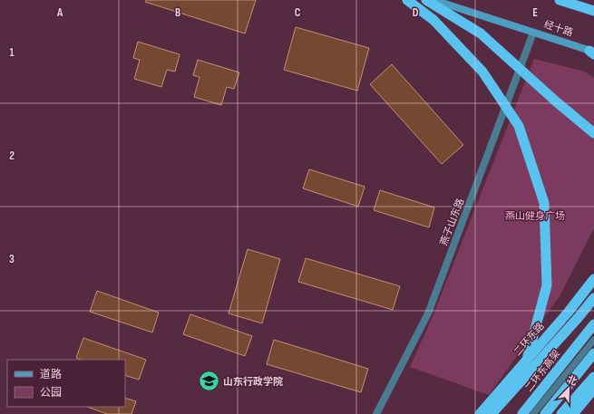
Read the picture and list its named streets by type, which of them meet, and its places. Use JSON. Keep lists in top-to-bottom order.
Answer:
{
  "streets": {
    "highway": ["二环东路", "二环东高架"],
    "main road": ["经十路"],
    "street": ["燕子山东路"]
  },
  "crossings": [
    ["经十路", "燕子山东路"]
  ],
  "parks": ["燕山健身广场"],
  "places": {
    "school or university": ["山东行政学院"]
  },
  "legend": ["道路", "公园"],
  "north": "top right",
  "grid": {
    "columns": [
      "A",
      "B",
      "C",
      "D",
      "E"
    ],
    "rows": ["1", "2", "3"]
  }
}
